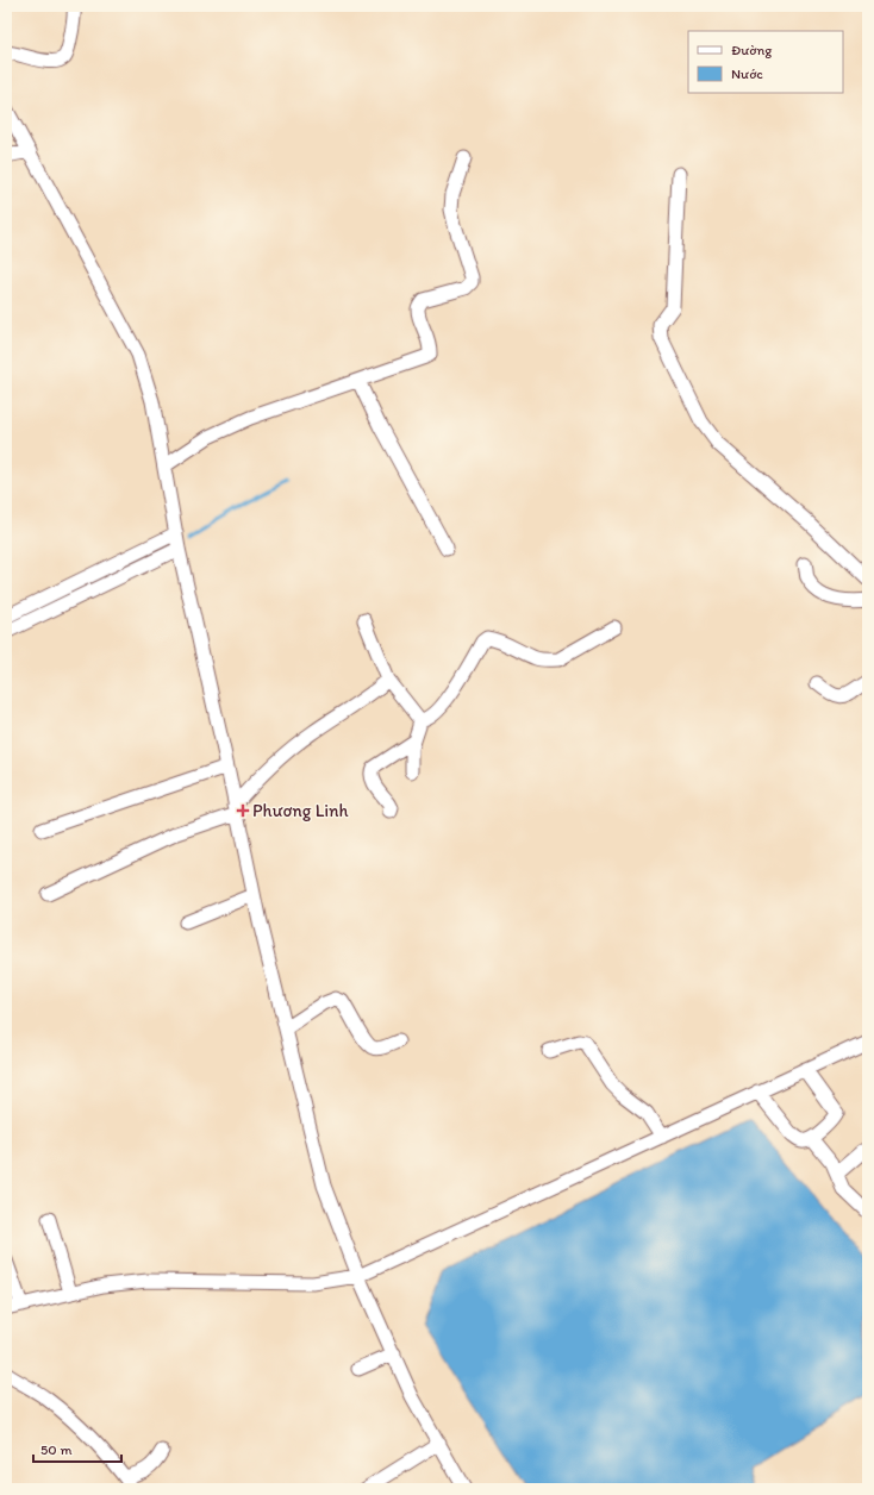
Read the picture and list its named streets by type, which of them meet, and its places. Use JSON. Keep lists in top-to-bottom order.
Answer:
{
  "places": {
    "health": ["Phương Linh"]
  },
  "legend": ["Đường", "Nước"],
  "scale_bar": "50 m"
}
